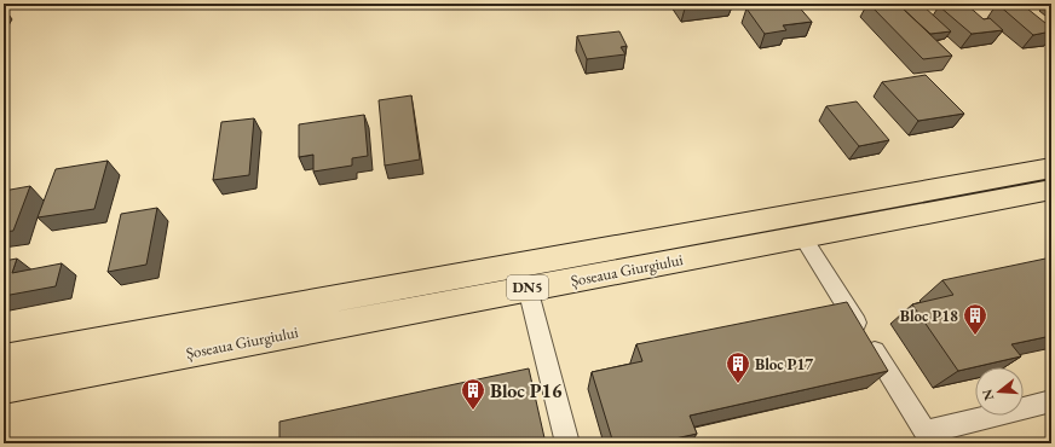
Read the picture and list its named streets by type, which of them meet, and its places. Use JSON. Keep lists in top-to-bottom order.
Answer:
{
  "streets": {
    "highway": ["Șoseaua Giurgiului", "DN5"]
  },
  "places": {
    "building": ["Bloc P18", "Bloc P17", "Bloc P16"]
  },
  "north": "left"
}
